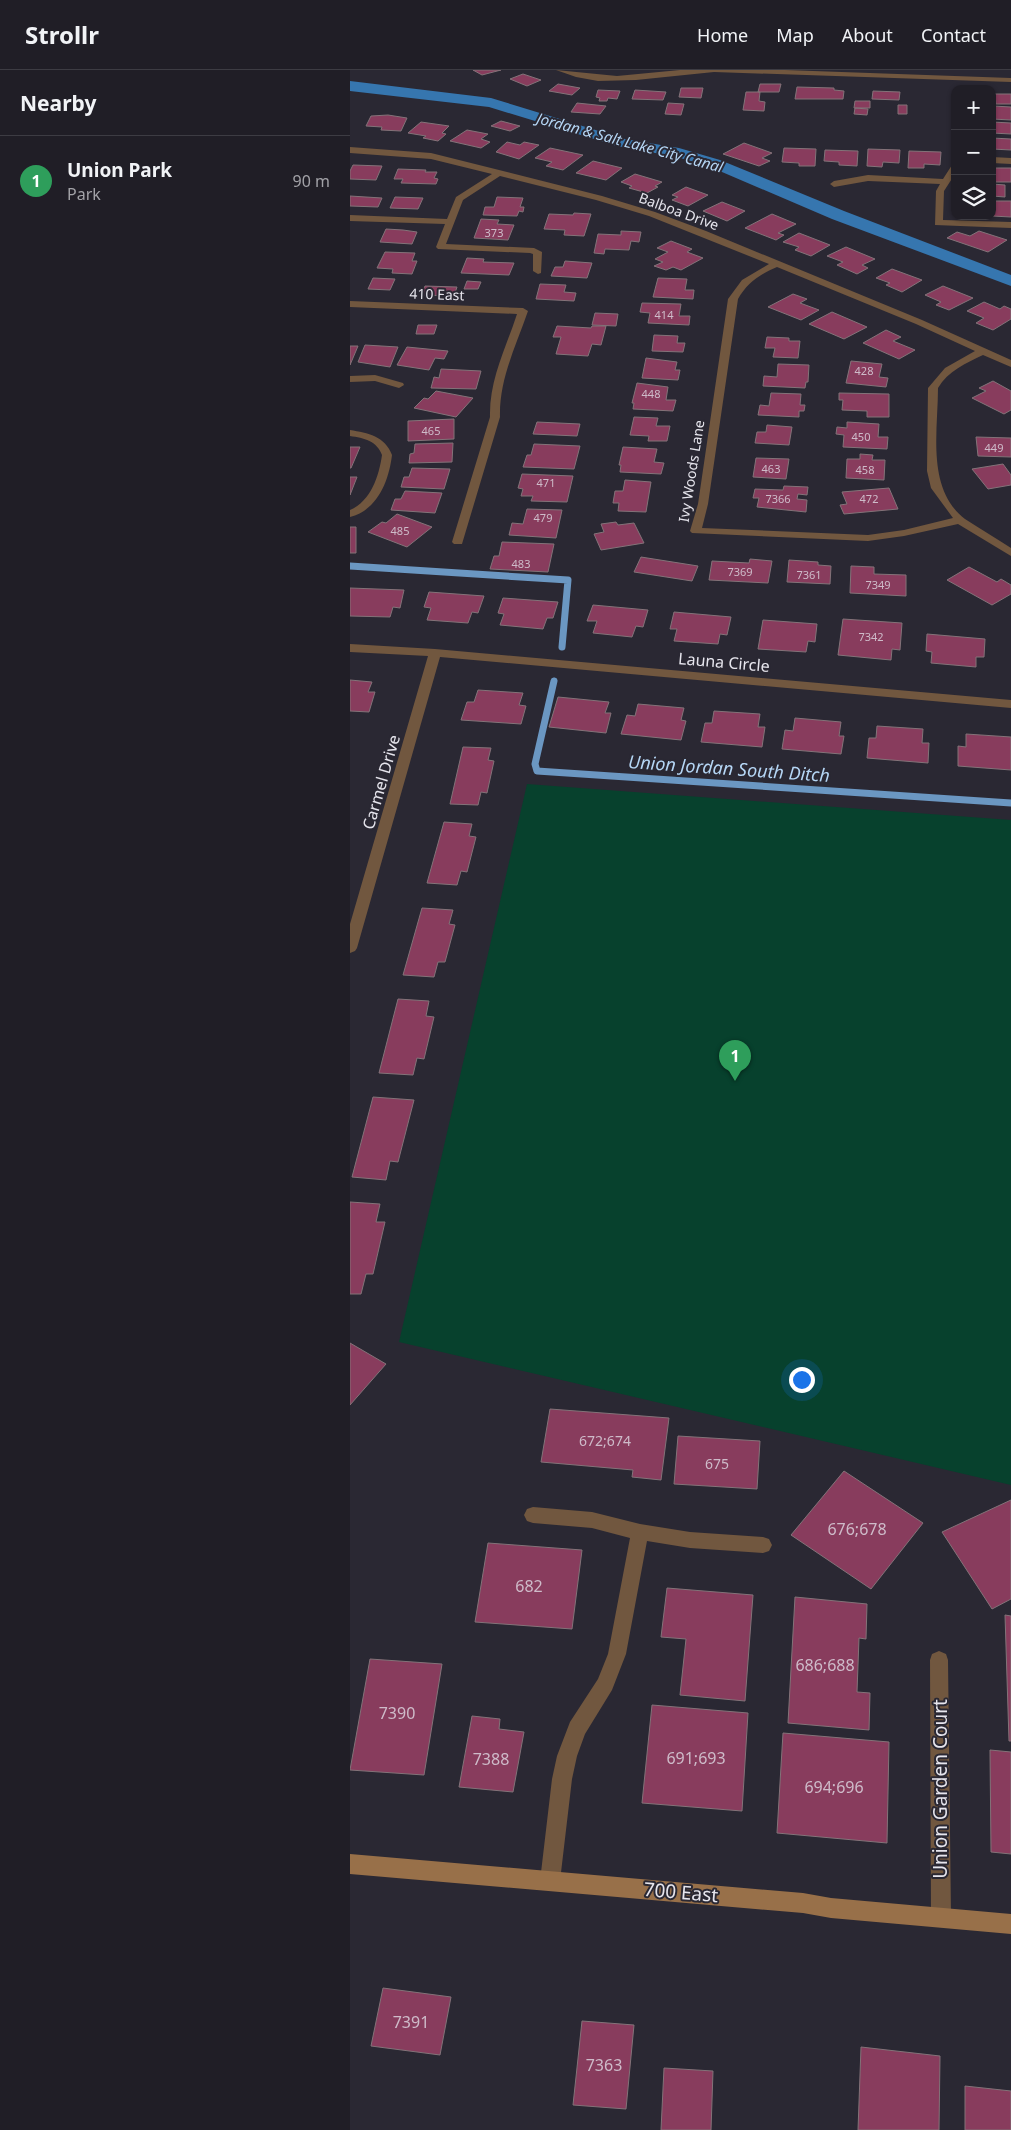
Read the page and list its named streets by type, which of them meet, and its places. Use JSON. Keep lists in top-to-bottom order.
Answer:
{
  "streets": {
    "street": [
      "Balboa Drive",
      "410 East",
      "Ivy Woods Lane",
      "Launa Circle",
      "Carmel Drive",
      "Union Garden Court",
      "700 East"
    ]
  },
  "crossings": [
    ["Balboa Drive", "Ivy Woods Lane"],
    ["Launa Circle", "Carmel Drive"],
    ["Union Garden Court", "700 East"]
  ],
  "water": ["Jordan & Salt Lake City Canal", "Union Jordan South Ditch"],
  "house_numbers": [
    "373",
    "414",
    "428",
    "448",
    "465",
    "450",
    "449",
    "463",
    "458",
    "471",
    "7366",
    "472",
    "479",
    "485",
    "483",
    "7369",
    "7361",
    "7349",
    "7342",
    "672;674",
    "675",
    "676;678",
    "682",
    "686;688",
    "7390",
    "691;693",
    "7388",
    "694;696",
    "7391",
    "7363"
  ],
  "page": {
    "header": "Strollr",
    "nav": [
      "Home",
      "Map",
      "About",
      "Contact"
    ],
    "heading": "Nearby",
    "map_buttons": ["+", "−"],
    "list": [
      {
        "mark": "1",
        "name": "Union Park",
        "note": "Park",
        "value": "90 m"
      }
    ],
    "pins": "1"
  }
}
